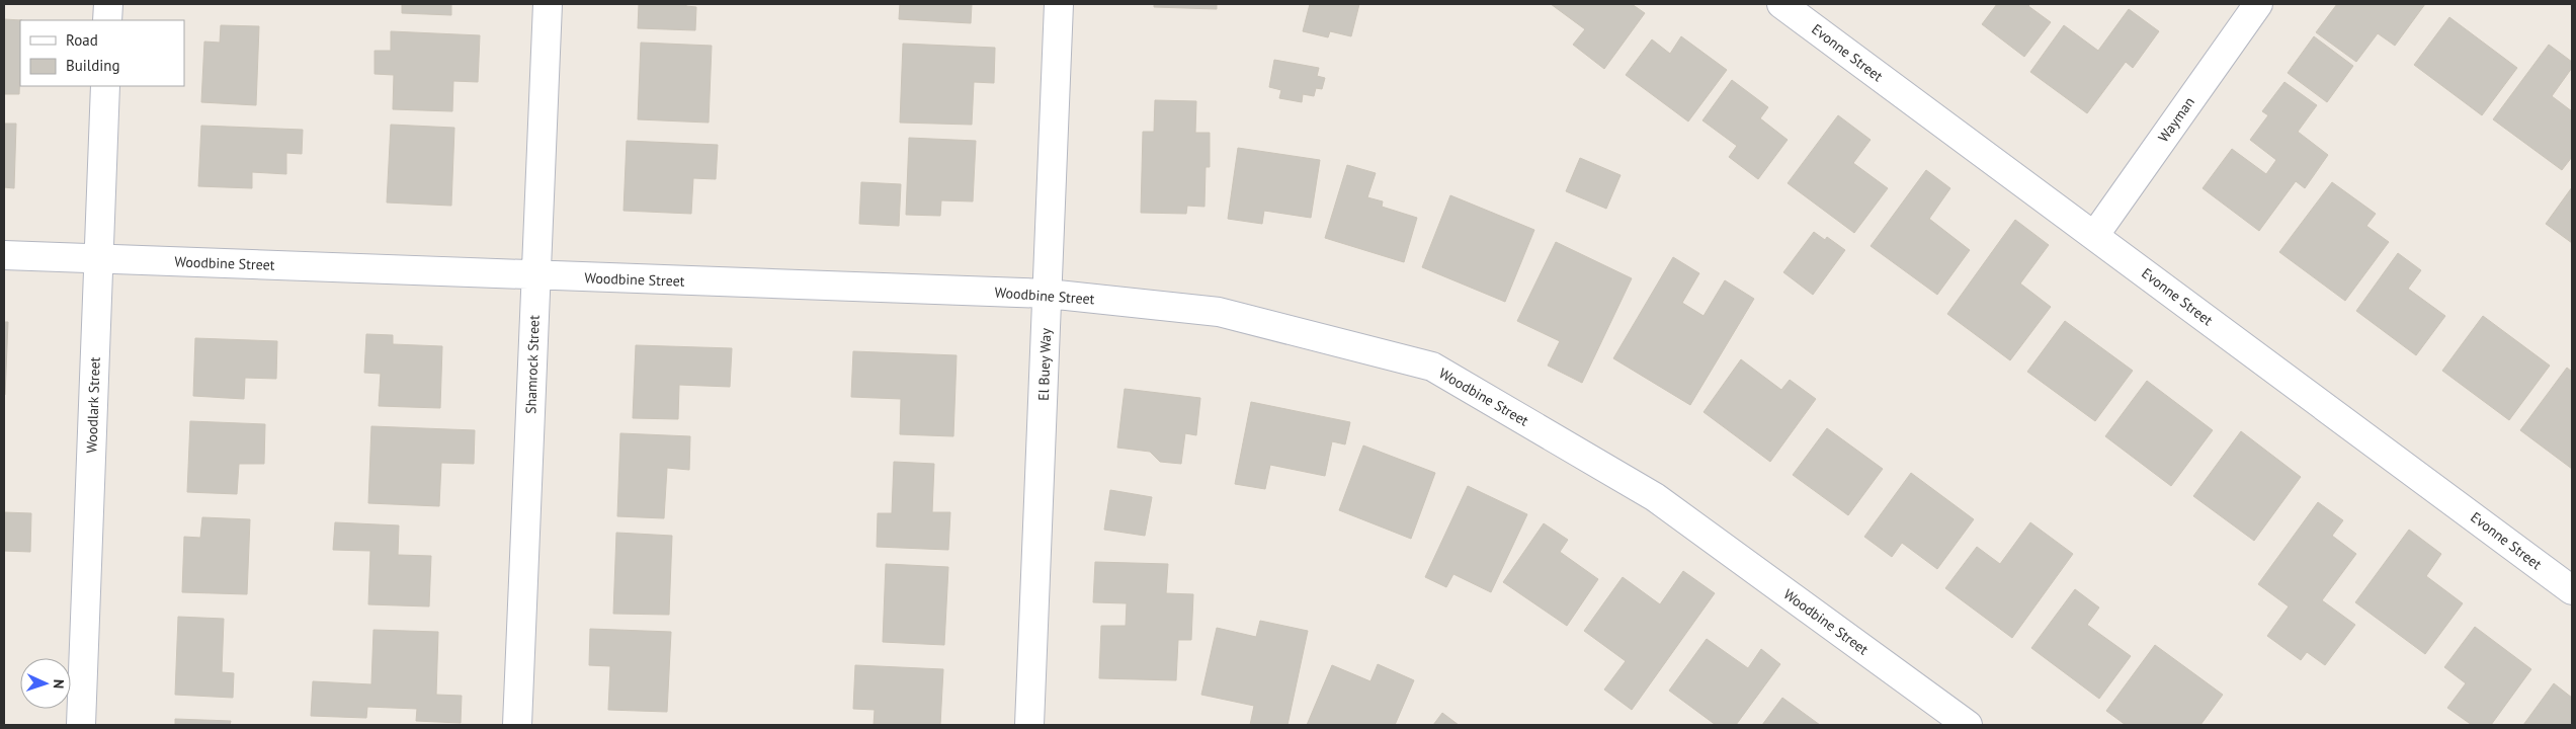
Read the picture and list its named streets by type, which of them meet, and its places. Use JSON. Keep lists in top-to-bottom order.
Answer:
{
  "streets": {
    "street": [
      "Evonne Street",
      "Wayman",
      "Woodbine Street",
      "Shamrock Street",
      "El Buey Way",
      "Woodlark Street"
    ]
  },
  "crossings": [
    ["Evonne Street", "Wayman"],
    ["Woodbine Street", "Shamrock Street"],
    ["Woodbine Street", "El Buey Way"],
    ["Woodbine Street", "Woodlark Street"]
  ],
  "legend": ["Road", "Building"],
  "north": "right"
}
